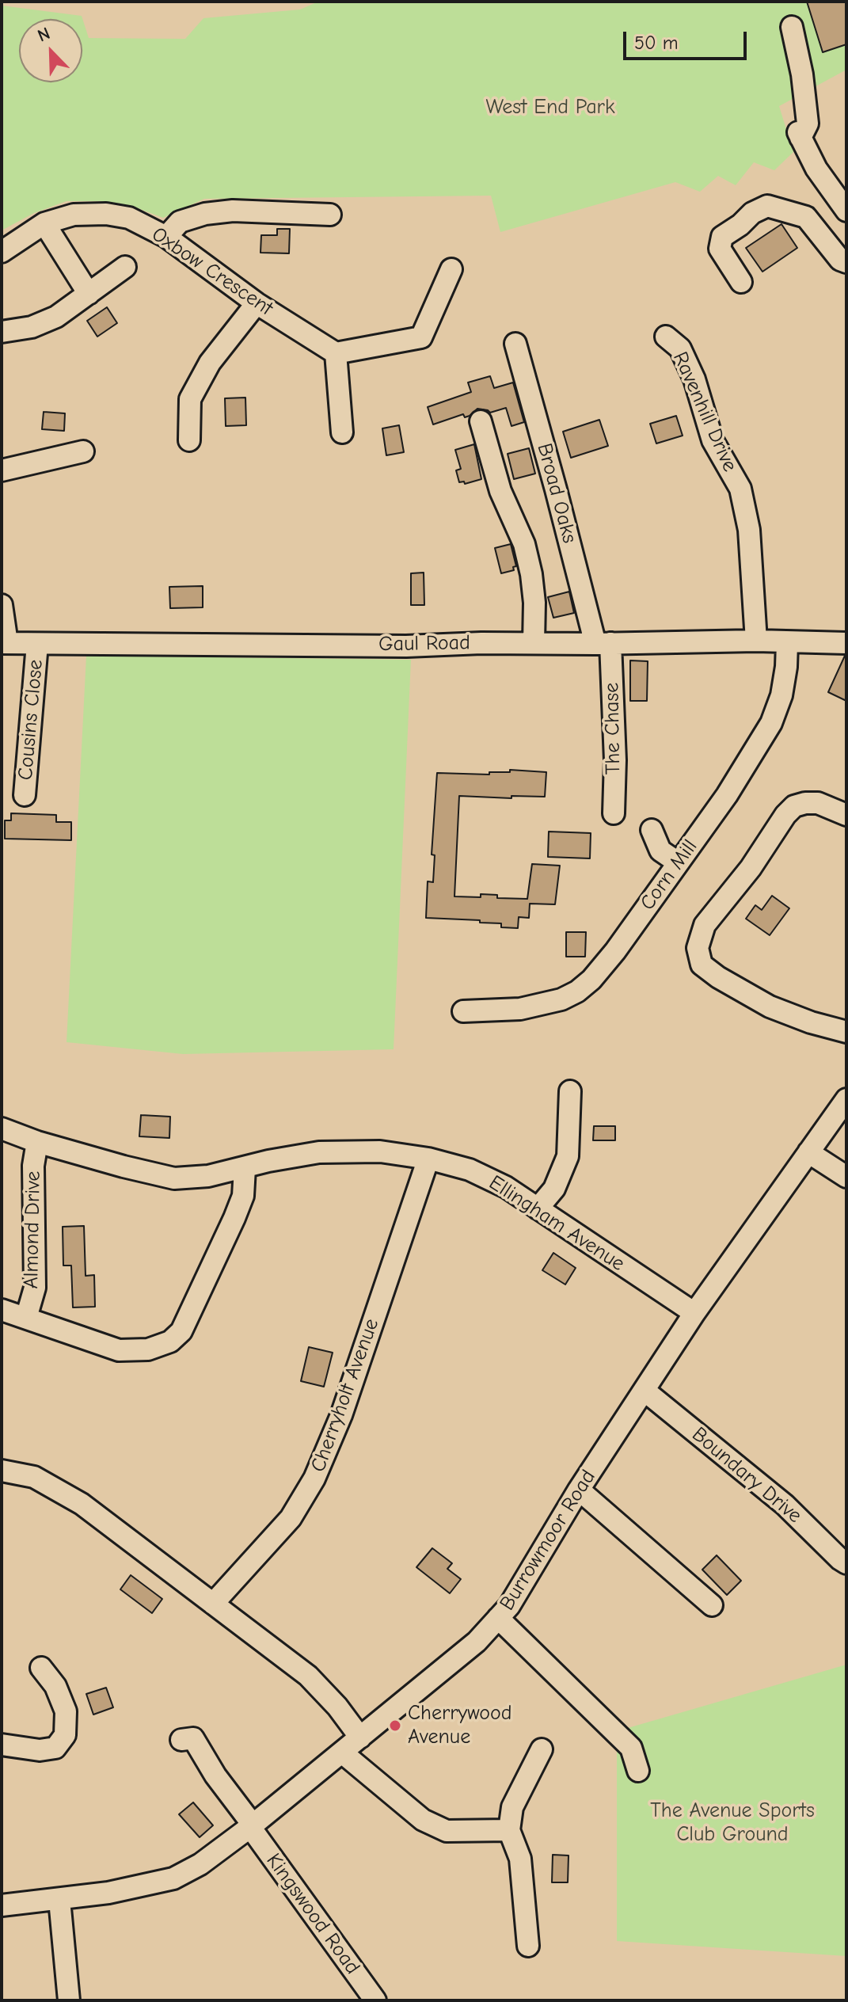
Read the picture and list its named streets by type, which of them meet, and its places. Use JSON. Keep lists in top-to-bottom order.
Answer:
{
  "streets": {
    "street": [
      "Oxbow Crescent",
      "Ravenhill Drive",
      "Broad Oaks",
      "Gaul Road",
      "Cousins Close",
      "The Chase",
      "Corn Mill",
      "Ellingham Avenue",
      "Almond Drive",
      "Cherryholt Avenue",
      "Boundary Drive",
      "Burrowmoor Road",
      "Kingswood Road"
    ]
  },
  "crossings": [
    ["Ravenhill Drive", "Gaul Road"],
    ["Broad Oaks", "Gaul Road"],
    ["Broad Oaks", "The Chase"],
    ["Gaul Road", "Cousins Close"],
    ["Gaul Road", "The Chase"],
    ["Gaul Road", "Corn Mill"],
    ["Ellingham Avenue", "Almond Drive"],
    ["Ellingham Avenue", "Cherryholt Avenue"],
    ["Ellingham Avenue", "Burrowmoor Road"],
    ["Boundary Drive", "Burrowmoor Road"],
    ["Burrowmoor Road", "Kingswood Road"]
  ],
  "parks": ["West End Park", "The Avenue Sports Club Ground"],
  "places": ["Cherrywood Avenue"],
  "scale_bar": "50 m",
  "north": "top left"
}
